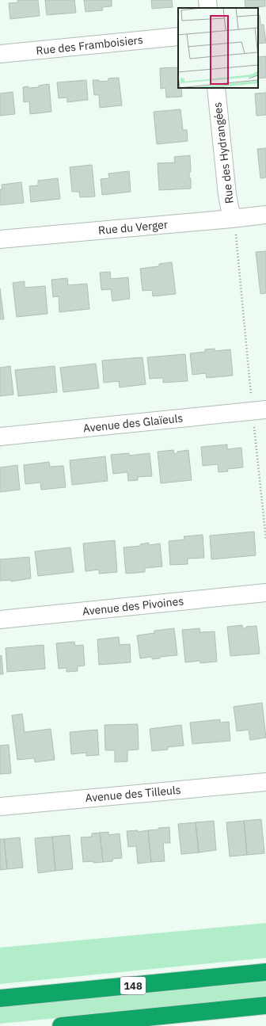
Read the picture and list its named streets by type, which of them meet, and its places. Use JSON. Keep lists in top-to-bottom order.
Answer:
{
  "streets": {
    "highway": ["148"],
    "street": [
      "Rue des Framboisiers",
      "Rue des Hydrangées",
      "Rue du Verger",
      "Avenue des Glaïeuls",
      "Avenue des Pivoines",
      "Avenue des Tilleuls"
    ]
  },
  "crossings": [
    ["Rue des Hydrangées", "Rue du Verger"]
  ]
}
